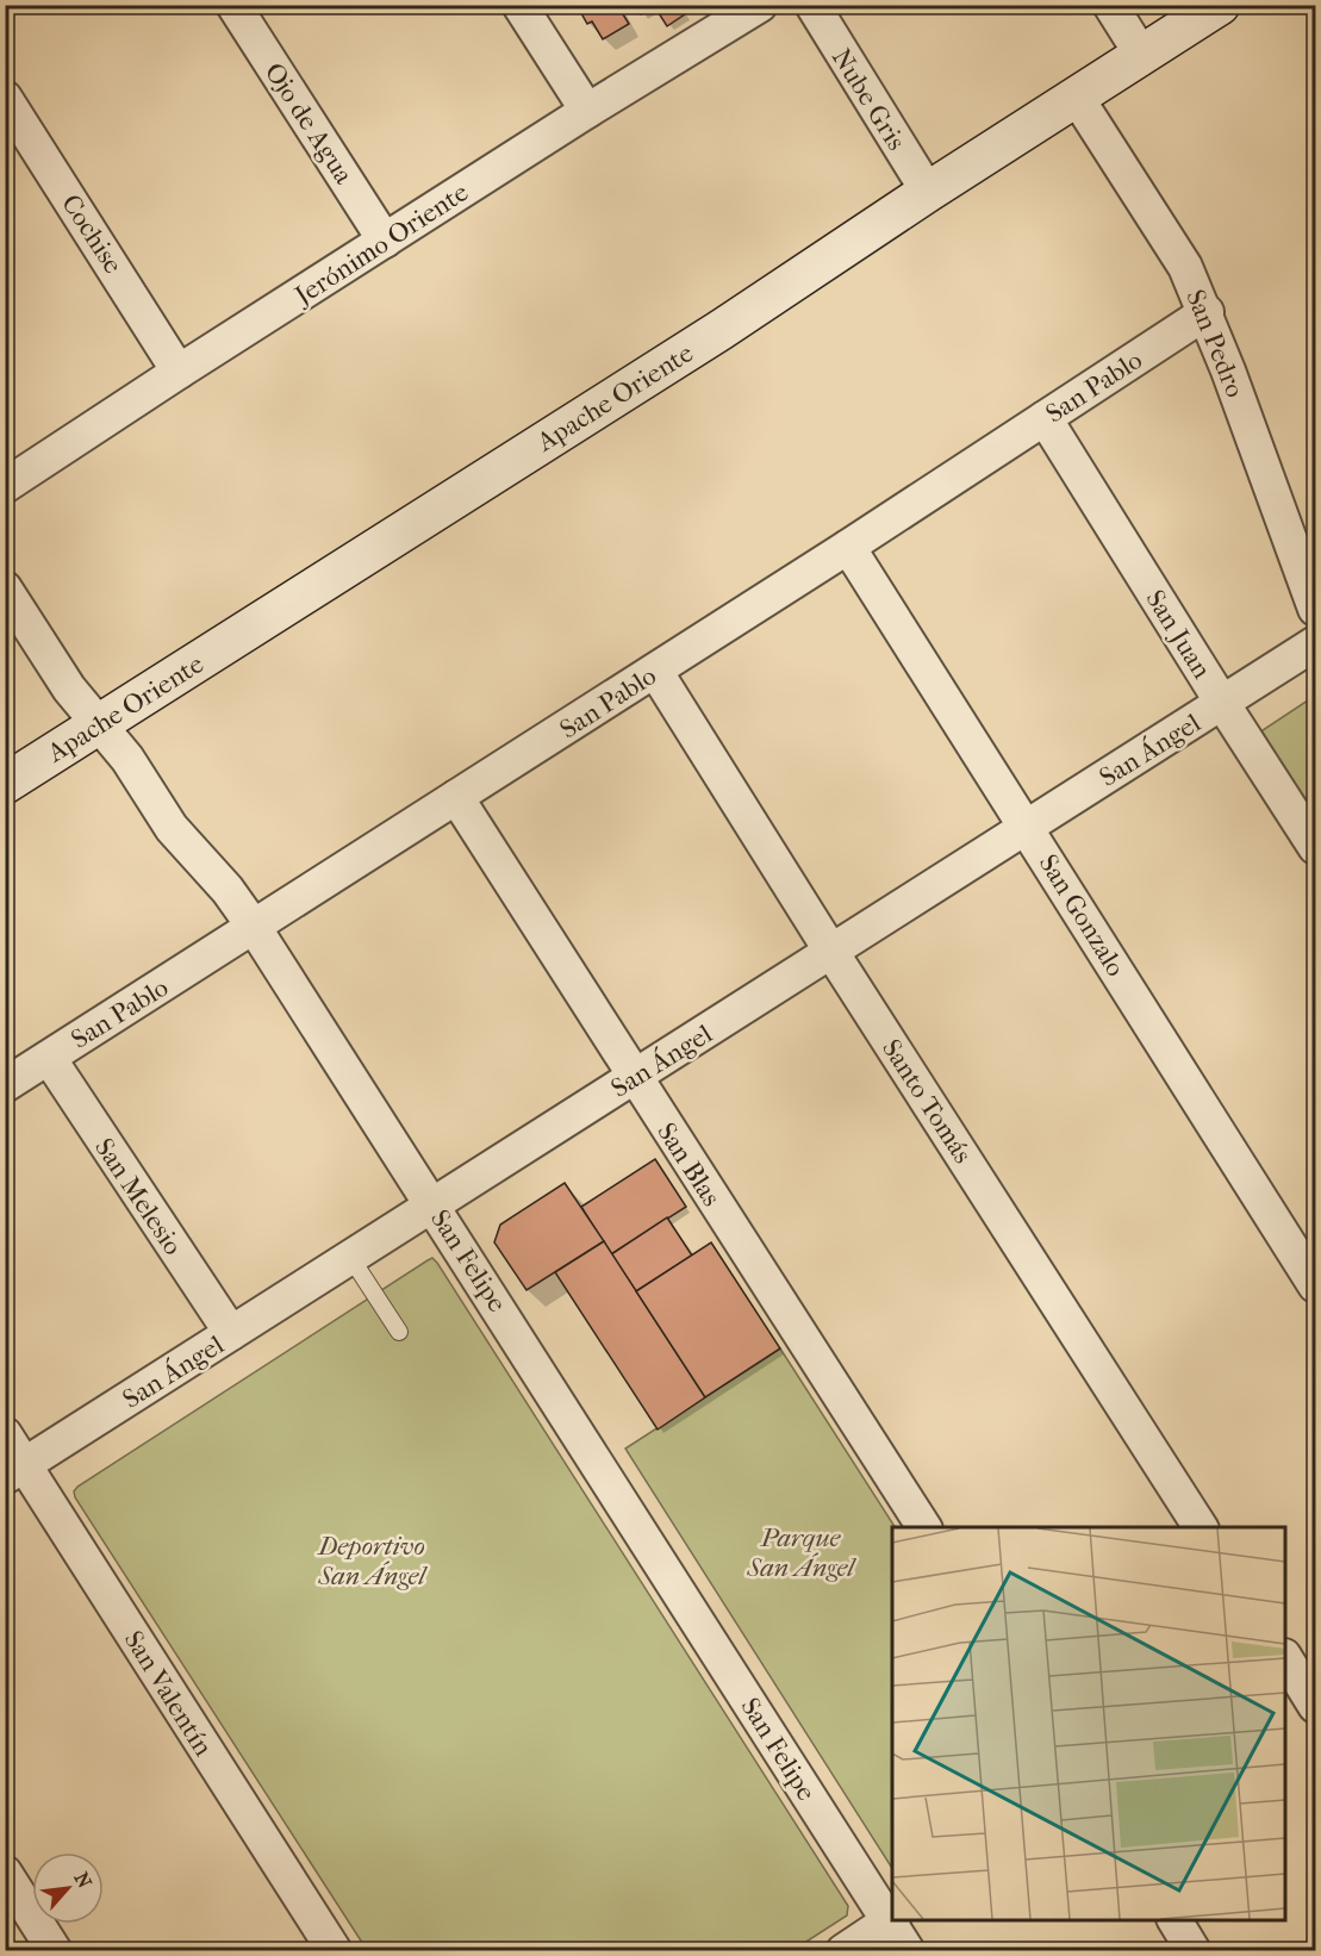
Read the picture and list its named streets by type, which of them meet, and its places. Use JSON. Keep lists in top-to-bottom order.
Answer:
{
  "streets": {
    "street": [
      "Nube Gris",
      "Ojo de Agua",
      "Cochise",
      "Jerónimo Oriente",
      "San Pedro",
      "San Pablo",
      "Apache Oriente",
      "San Juan",
      "San Ángel",
      "San Gonzalo",
      "Santo Tomás",
      "San Blas",
      "San Melesio",
      "San Felipe",
      "San Valentín"
    ]
  },
  "crossings": [
    ["Nube Gris", "Apache Oriente"],
    ["Ojo de Agua", "Jerónimo Oriente"],
    ["Cochise", "Jerónimo Oriente"],
    ["San Pedro", "San Pablo"],
    ["San Pedro", "Apache Oriente"],
    ["San Pablo", "San Juan"],
    ["San Pablo", "San Gonzalo"],
    ["San Pablo", "Santo Tomás"],
    ["San Pablo", "San Blas"],
    ["San Pablo", "San Melesio"],
    ["San Pablo", "San Felipe"],
    ["Apache Oriente", "San Felipe"],
    ["San Juan", "San Ángel"],
    ["San Ángel", "San Gonzalo"],
    ["San Ángel", "Santo Tomás"],
    ["San Ángel", "San Blas"],
    ["San Ángel", "San Melesio"],
    ["San Ángel", "San Felipe"],
    ["San Ángel", "San Valentín"]
  ],
  "parks": ["Parque San Ángel", "Deportivo San Ángel"],
  "north": "top right"
}
